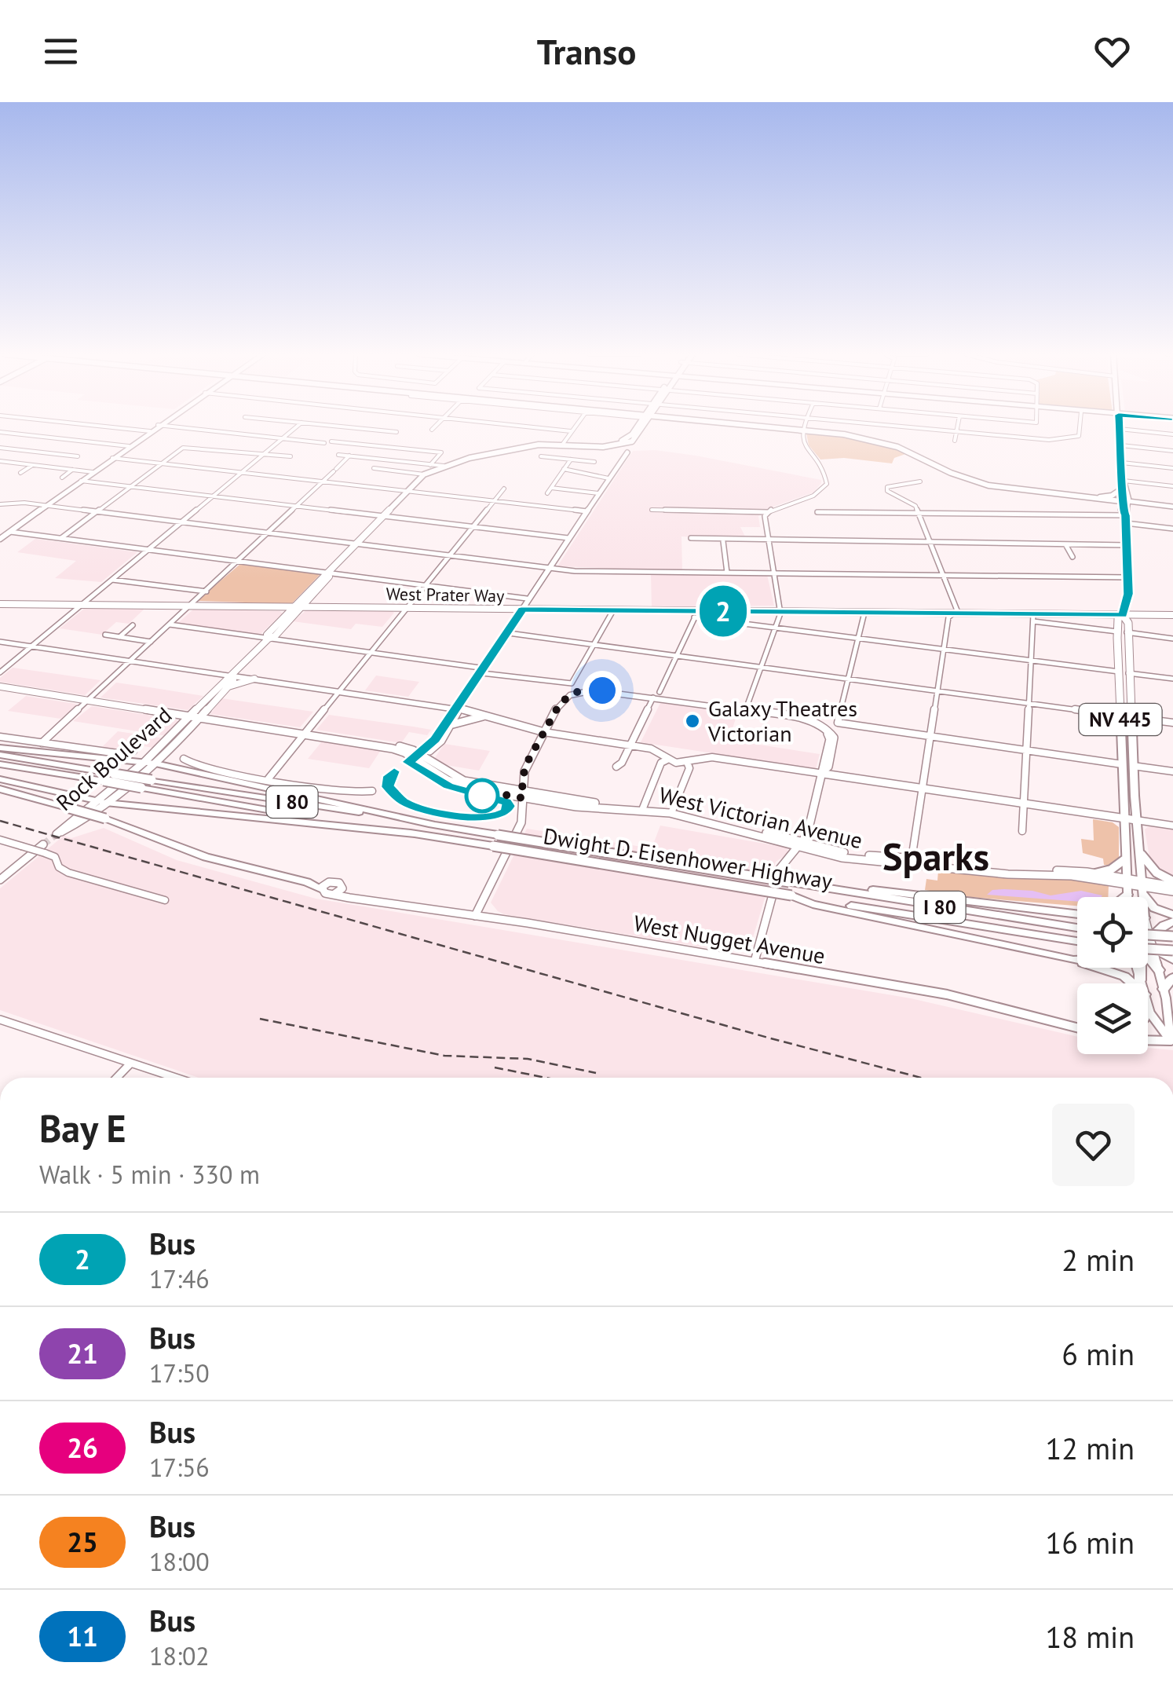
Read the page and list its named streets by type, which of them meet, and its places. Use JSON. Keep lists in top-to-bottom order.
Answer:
{
  "streets": {
    "highway": ["I 80", "Dwight D. Eisenhower Highway"],
    "main road": [
      "West Prater Way",
      "NV 445",
      "Rock Boulevard",
      "West Victorian Avenue"
    ],
    "street": ["West Nugget Avenue"]
  },
  "crossings": [
    ["West Prater Way", "NV 445"],
    ["West Prater Way", "Rock Boulevard"],
    ["NV 445", "West Victorian Avenue"],
    ["Rock Boulevard", "West Victorian Avenue"]
  ],
  "districts": ["Sparks"],
  "places": ["Galaxy Theatres Victorian"],
  "lines": ["bus line 2"],
  "page": {
    "header": "Transo",
    "on_map": "2",
    "heading": ["Bay E", "Walk · 5 min · 330 m"],
    "list": [
      {
        "mark": "2",
        "name": "Bus",
        "note": "17:46",
        "value": "2 min"
      },
      {
        "mark": "21",
        "name": "Bus",
        "note": "17:50",
        "value": "6 min"
      },
      {
        "mark": "26",
        "name": "Bus",
        "note": "17:56",
        "value": "12 min"
      },
      {
        "mark": "25",
        "name": "Bus",
        "note": "18:00",
        "value": "16 min"
      },
      {
        "mark": "11",
        "name": "Bus",
        "note": "18:02",
        "value": "18 min"
      }
    ]
  }
}
